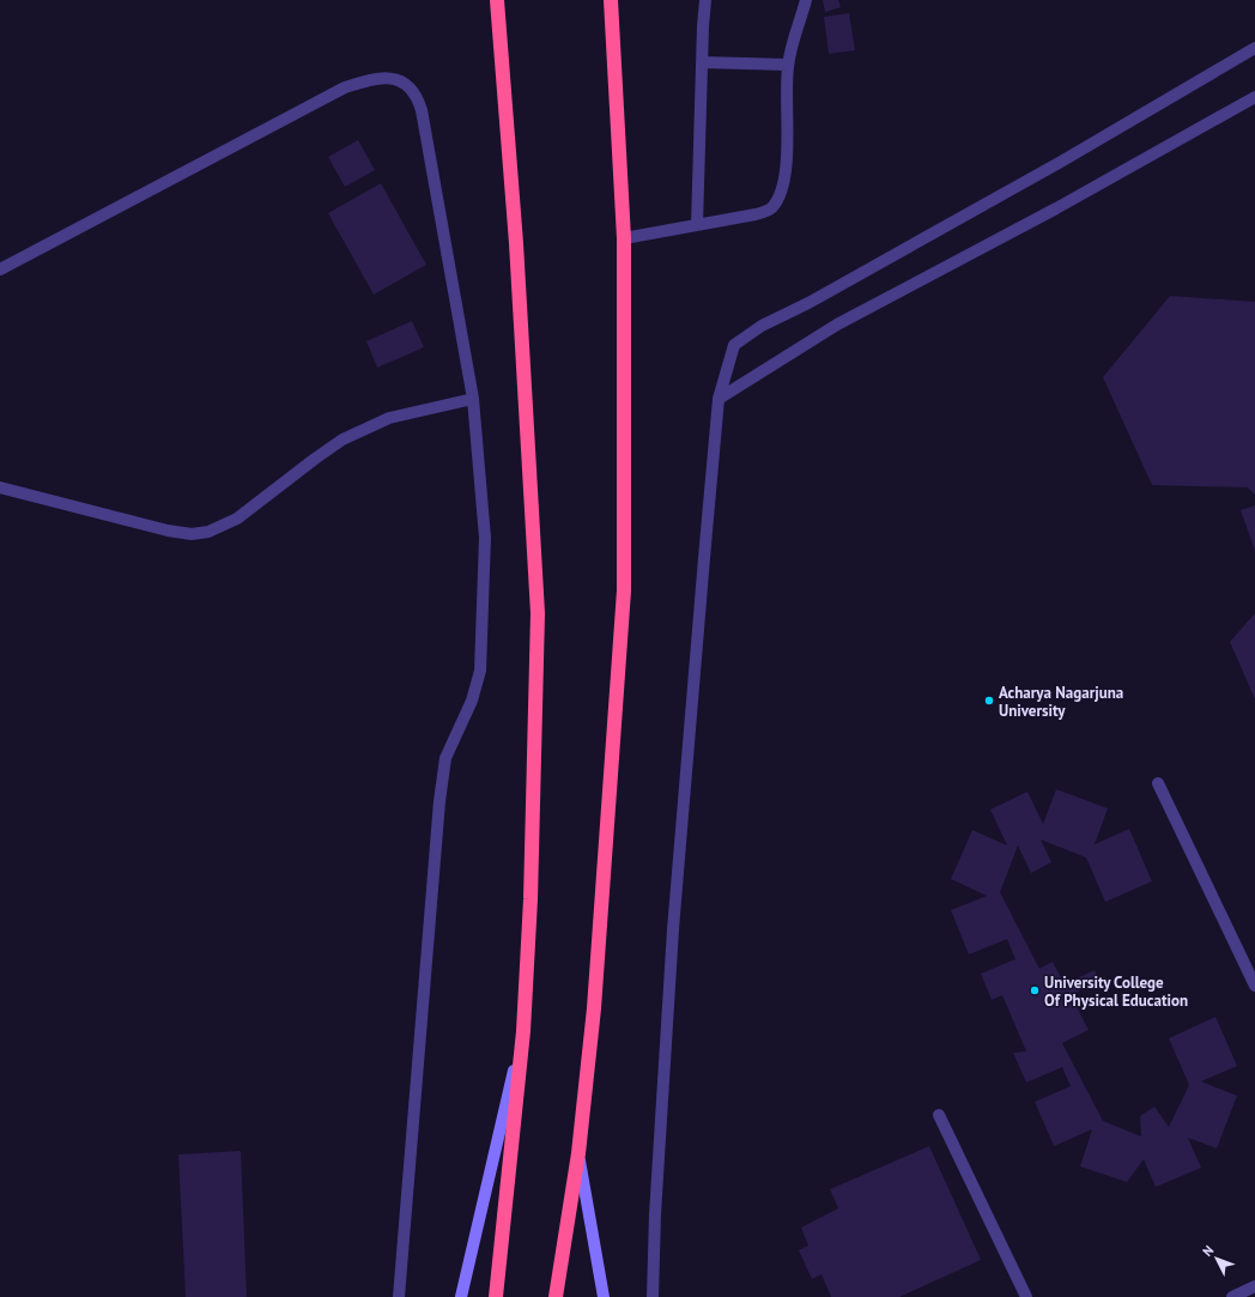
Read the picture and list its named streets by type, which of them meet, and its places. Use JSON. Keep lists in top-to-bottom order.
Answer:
{
  "places": ["Acharya Nagarjuna University", "University College Of Physical Education"],
  "north": "top left"
}
